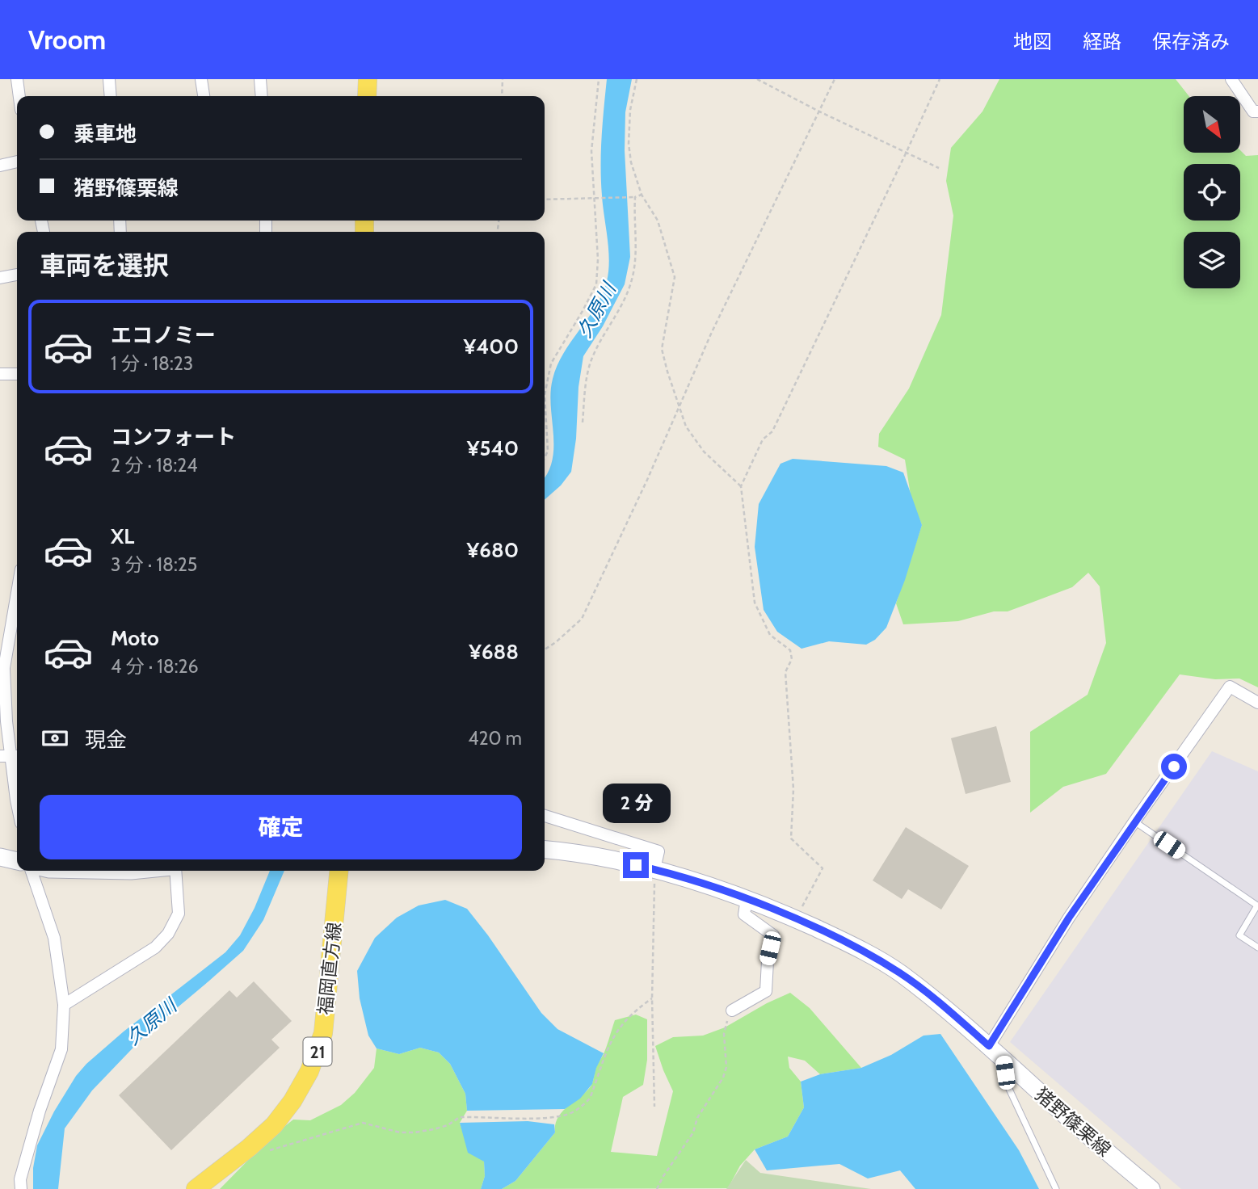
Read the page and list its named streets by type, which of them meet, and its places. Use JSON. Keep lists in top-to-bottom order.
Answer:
{
  "streets": {
    "main road": ["福岡直方線", "21", "猪野篠栗線"]
  },
  "water": ["久原川"],
  "north": "bottom right",
  "page": {
    "header": "Vroom",
    "nav": ["地図", "経路", "保存済み"],
    "banner": ["乗車地", "猪野篠栗線"],
    "heading": "車両を選択",
    "list": [
      {
        "name": "エコノミー",
        "note": "1 分 · 18:23",
        "value": "¥400"
      },
      {
        "name": "コンフォート",
        "note": "2 分 · 18:24",
        "value": "¥540"
      },
      {
        "name": "XL",
        "note": "3 分 · 18:25",
        "value": "¥680"
      },
      {
        "name": "Moto",
        "note": "4 分 · 18:26",
        "value": "¥688"
      }
    ],
    "pay": ["現金", "420 m"],
    "bubble": "2 分",
    "buttons": "確定"
  }
}
